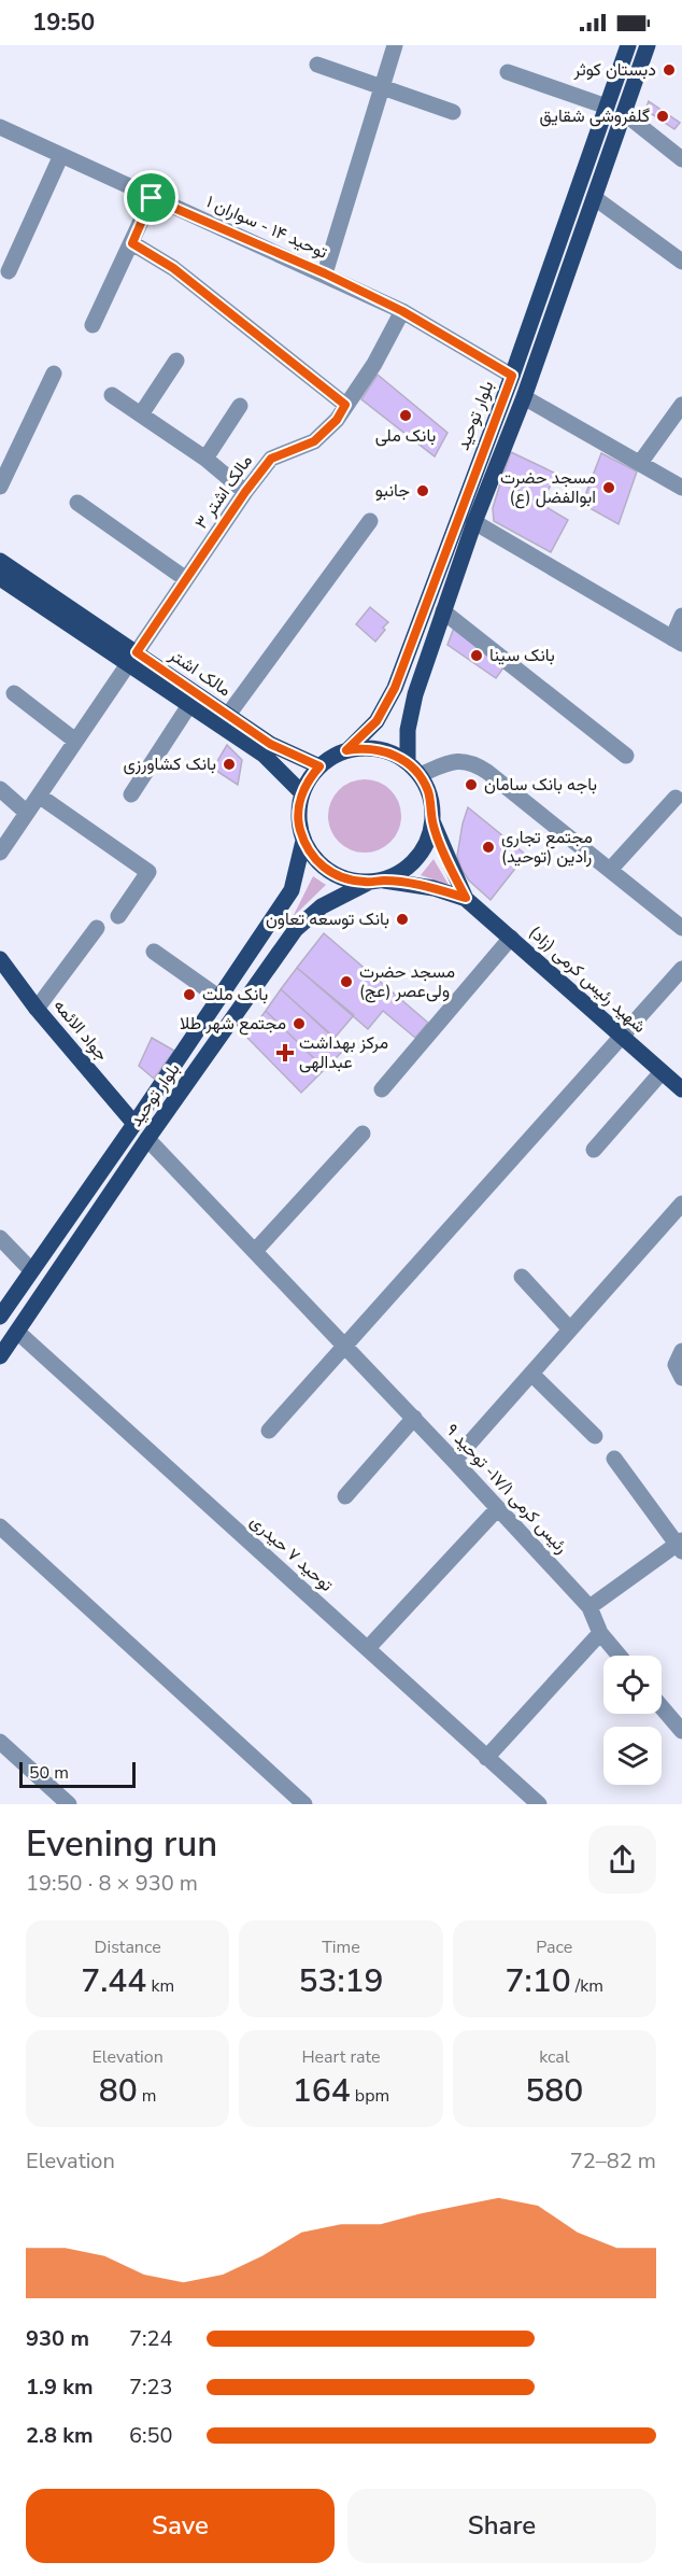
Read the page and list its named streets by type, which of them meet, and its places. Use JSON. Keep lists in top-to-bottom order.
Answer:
{
  "streets": {
    "main road": [
      "بلوار توحید",
      "مالک اشتر",
      "شهید رئیس کرمی (زاد)",
      "جواد الائمه"
    ],
    "street": [
      "توحید ۱۴ - سواران ۱",
      "مالک اشتر ۳",
      "رئیس کرمی ۱۷/۱- توحید ۹",
      "توحید ۷ حیدری"
    ]
  },
  "crossings": [
    ["توحید ۱۴ - سواران ۱", "بلوار توحید"],
    ["توحید ۱۴ - سواران ۱", "مالک اشتر ۳"],
    ["بلوار توحید", "مالک اشتر"],
    ["بلوار توحید", "جواد الائمه"],
    ["بلوار توحید", "رئیس کرمی ۱۷/۱- توحید ۹"],
    ["بلوار توحید", "توحید ۷ حیدری"],
    ["مالک اشتر ۳", "مالک اشتر"]
  ],
  "places": {
    "other": [
      "دبستان کوثر",
      "گلفروشی شقایق",
      "بانک ملی",
      "مسجد حضرت ابوالفضل (ع)",
      "جانبو",
      "بانک سینا",
      "بانک کشاورزی",
      "باجه بانک سامان",
      "مجتمع تجاری رادین (توحید)",
      "بانک توسعه تعاون",
      "مسجد حضرت ولی‌عصر (عج)",
      "بانک ملت",
      "مجتمع شهر طلا"
    ],
    "health": ["مرکز بهداشت عبدالهی"]
  },
  "scale_bar": "50 m",
  "page": {
    "status": "19:50",
    "scale": "50 m",
    "heading": ["Evening run", "19:50 · 8 × 930 m"],
    "stats": [
      ["Distance", "7.44 km"],
      ["Time", "53:19"],
      ["Pace", "7:10 /km"],
      ["Elevation", "80 m"],
      ["Heart rate", "164 bpm"],
      ["kcal", "580"]
    ],
    "chart": ["Elevation", "72–82 m"],
    "list": [
      {
        "name": "930 m",
        "note": "7:24"
      },
      {
        "name": "1.9 km",
        "note": "7:23"
      },
      {
        "name": "2.8 km",
        "note": "6:50"
      }
    ],
    "buttons": ["Save", "Share"]
  }
}
